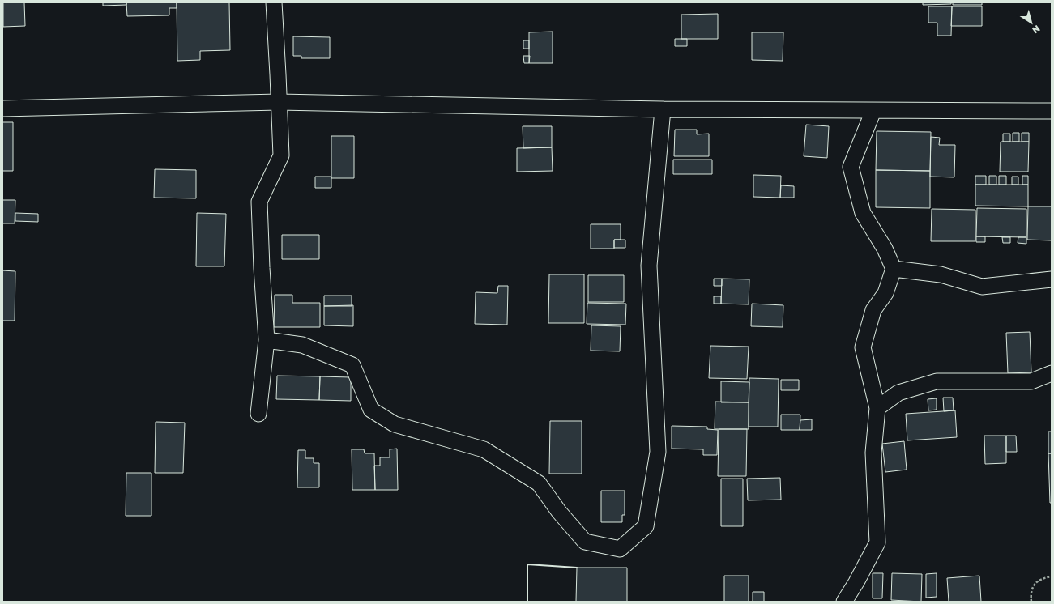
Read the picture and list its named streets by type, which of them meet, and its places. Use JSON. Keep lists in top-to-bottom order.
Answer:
{
  "north": "bottom right"
}
